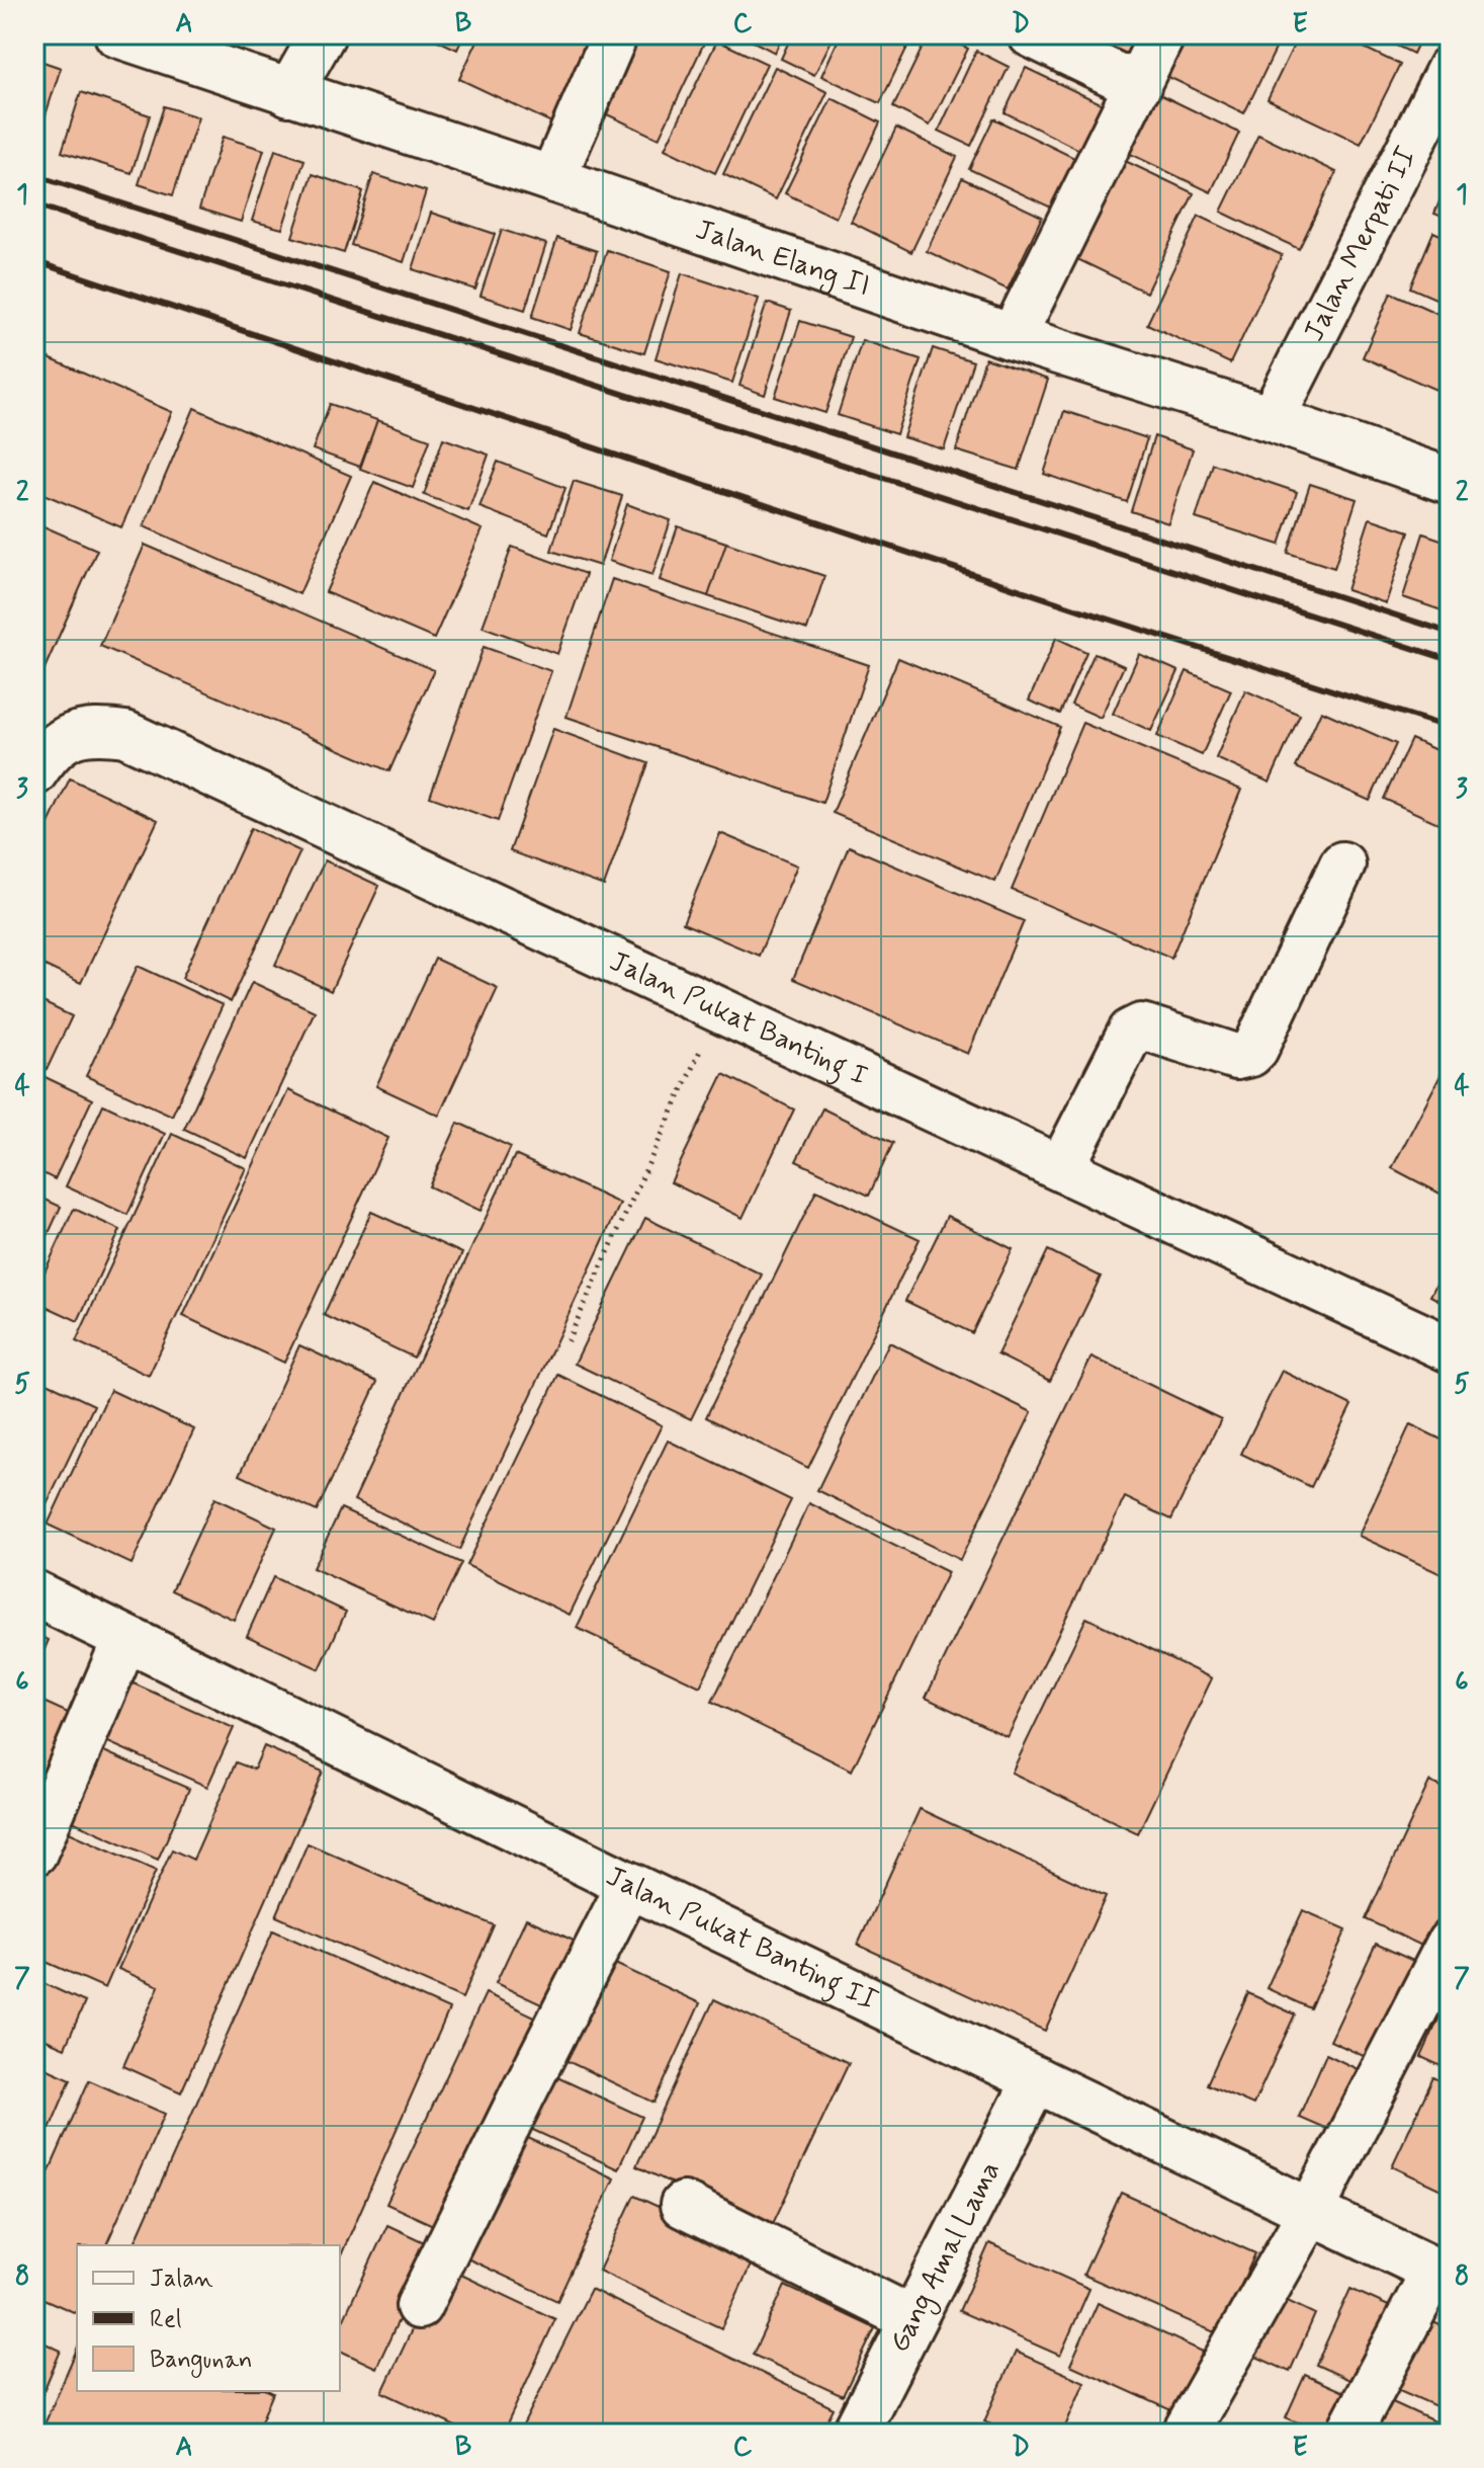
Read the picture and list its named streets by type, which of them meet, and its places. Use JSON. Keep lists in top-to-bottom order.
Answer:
{
  "streets": {
    "street": [
      "Jalan Merpati II",
      "Jalan Elang II",
      "Jalan Pukat Banting I",
      "Jalan Pukat Banting II",
      "Gang Amal Lama"
    ]
  },
  "crossings": [
    ["Jalan Merpati II", "Jalan Elang II"],
    ["Jalan Pukat Banting II", "Gang Amal Lama"]
  ],
  "legend": ["Jalan", "Rel", "Bangunan"],
  "grid": {
    "columns": [
      "A",
      "B",
      "C",
      "D",
      "E"
    ],
    "rows": [
      "1",
      "2",
      "3",
      "4",
      "5",
      "6",
      "7",
      "8"
    ]
  }
}
